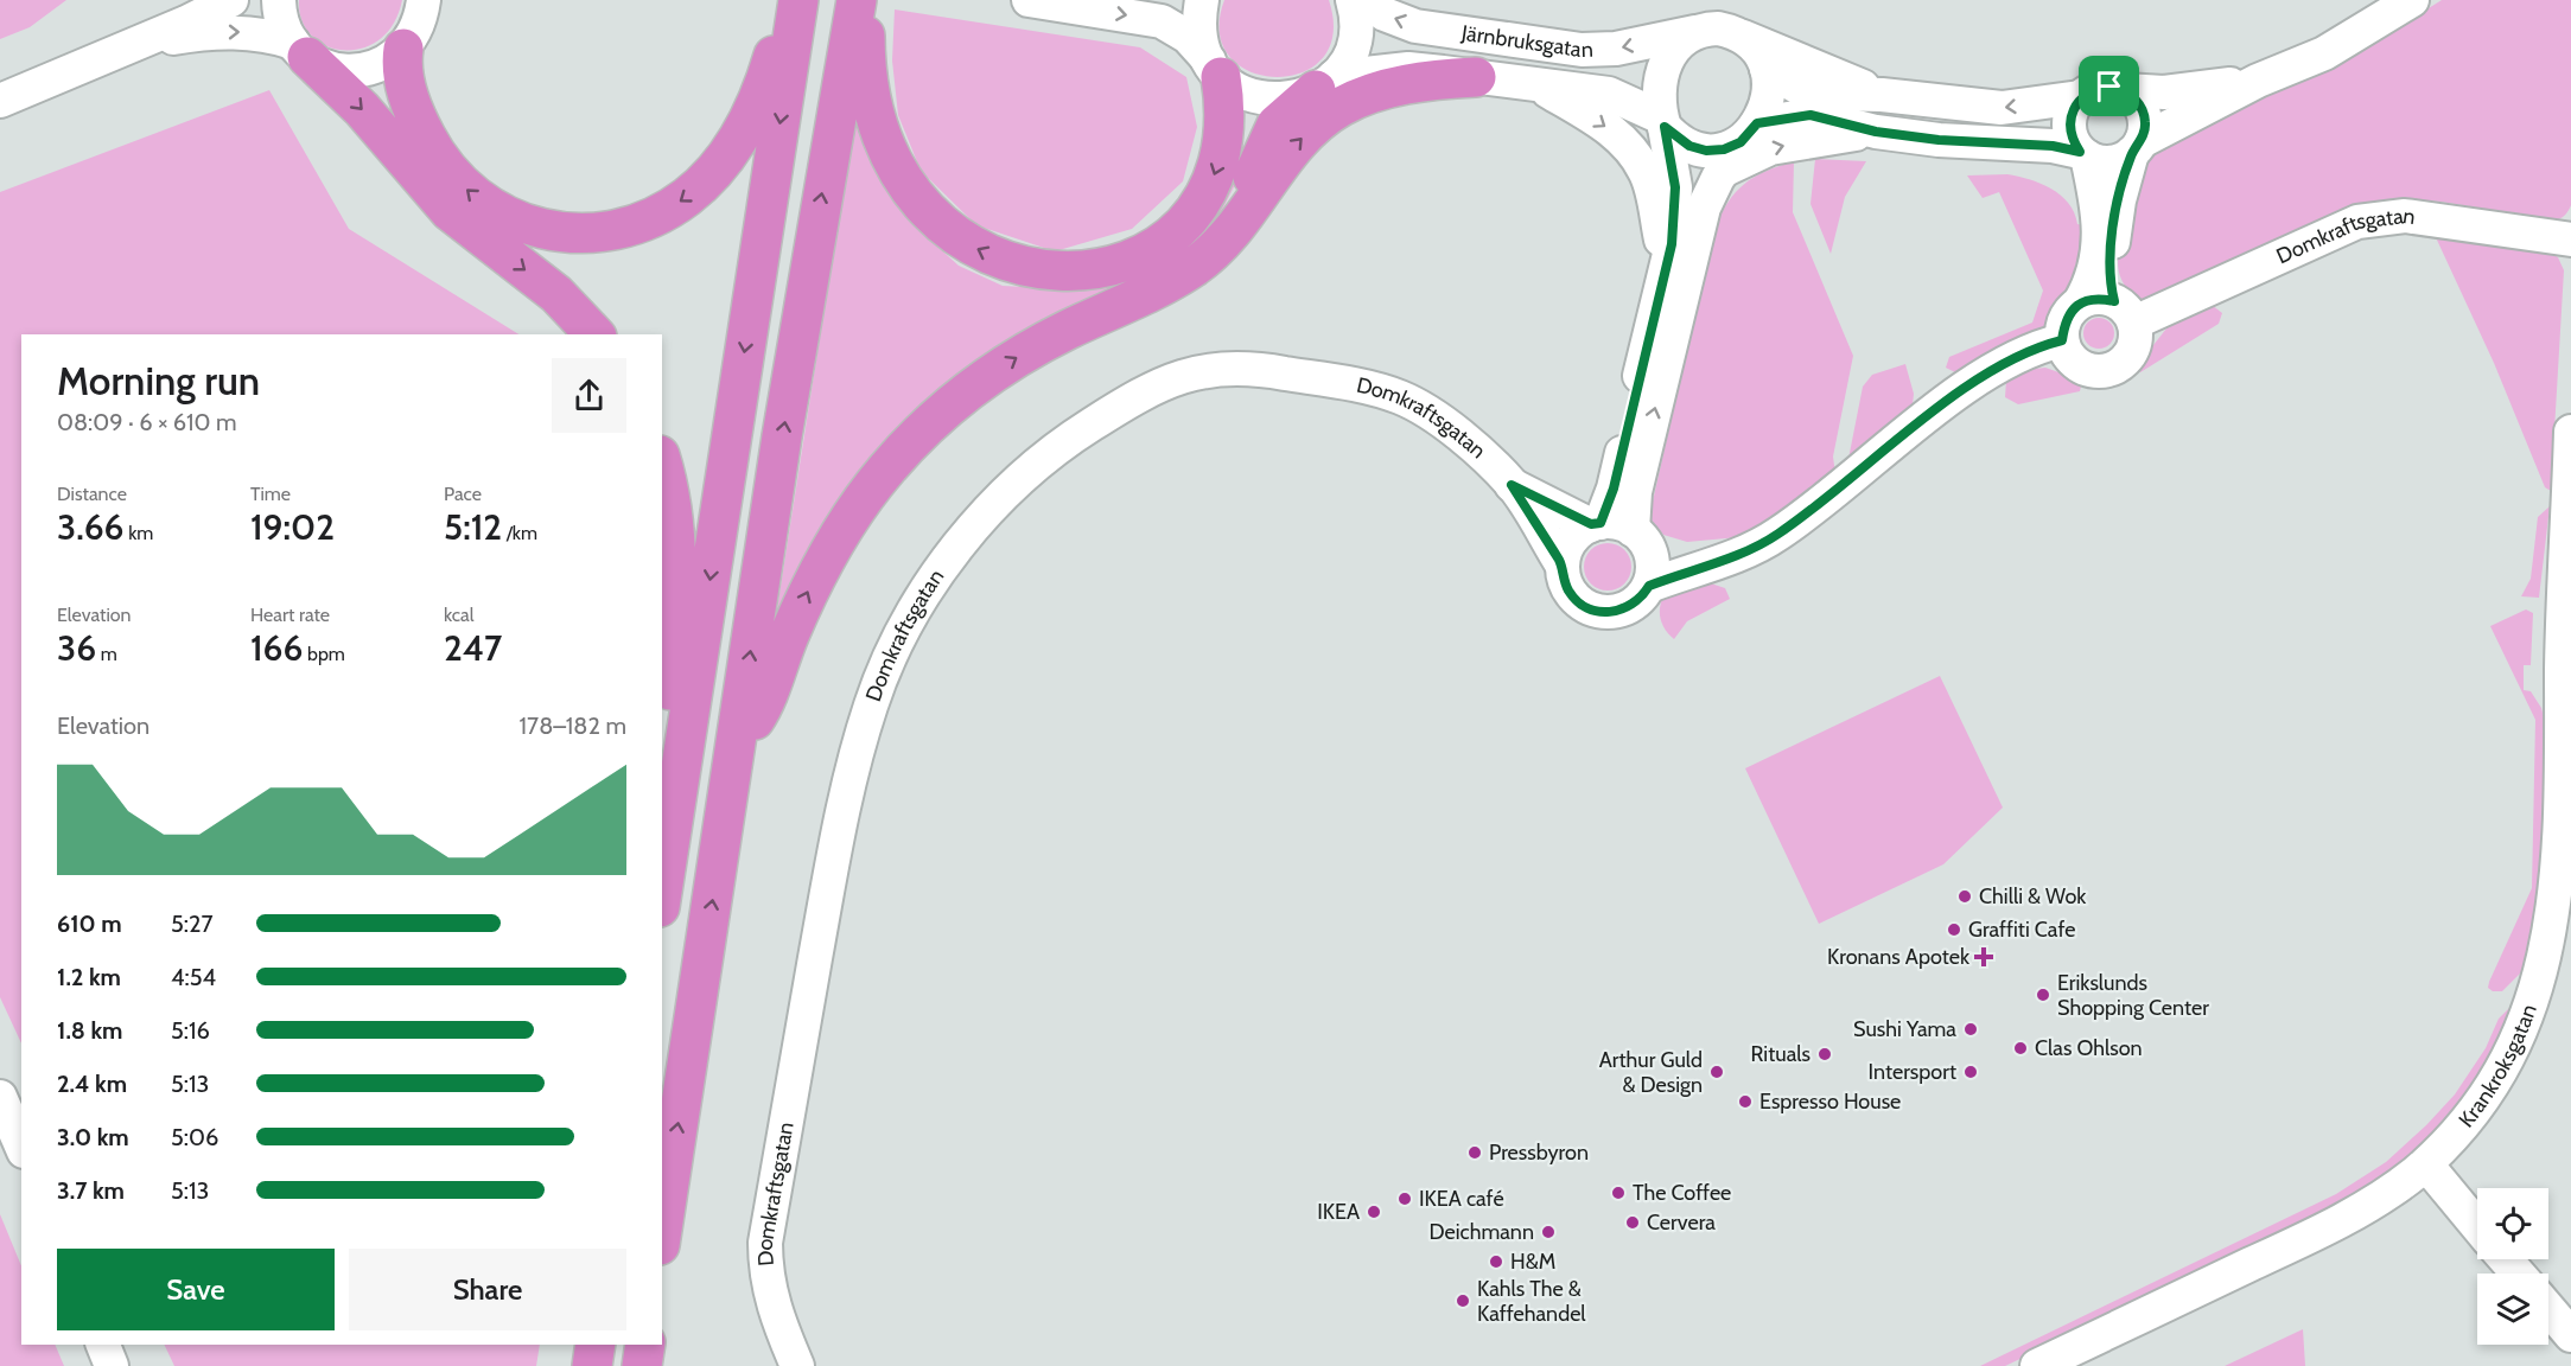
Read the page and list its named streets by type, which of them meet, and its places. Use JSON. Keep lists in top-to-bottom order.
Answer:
{
  "streets": {
    "street": ["Järnbruksgatan", "Domkraftsgatan", "Krankroksgatan"]
  },
  "places": {
    "other": [
      "Chilli & Wok",
      "Graffiti Cafe",
      "Erikslunds Shopping Center",
      "Sushi Yama",
      "Clas Ohlson",
      "Rituals",
      "Arthur Guld & Design",
      "Intersport",
      "Espresso House",
      "Pressbyron",
      "The Coffee",
      "IKEA café",
      "IKEA",
      "Cervera",
      "Deichmann",
      "H&M",
      "Kahls The & Kaffehandel"
    ],
    "health": ["Kronans Apotek"]
  },
  "page": {
    "heading": ["Morning run", "08:09 · 6 × 610 m"],
    "stats": [
      ["Distance", "3.66 km"],
      ["Time", "19:02"],
      ["Pace", "5:12 /km"],
      ["Elevation", "36 m"],
      ["Heart rate", "166 bpm"],
      ["kcal", "247"]
    ],
    "chart": ["Elevation", "178–182 m"],
    "list": [
      {
        "name": "610 m",
        "note": "5:27"
      },
      {
        "name": "1.2 km",
        "note": "4:54"
      },
      {
        "name": "1.8 km",
        "note": "5:16"
      },
      {
        "name": "2.4 km",
        "note": "5:13"
      },
      {
        "name": "3.0 km",
        "note": "5:06"
      },
      {
        "name": "3.7 km",
        "note": "5:13"
      }
    ],
    "buttons": ["Save", "Share"]
  }
}
